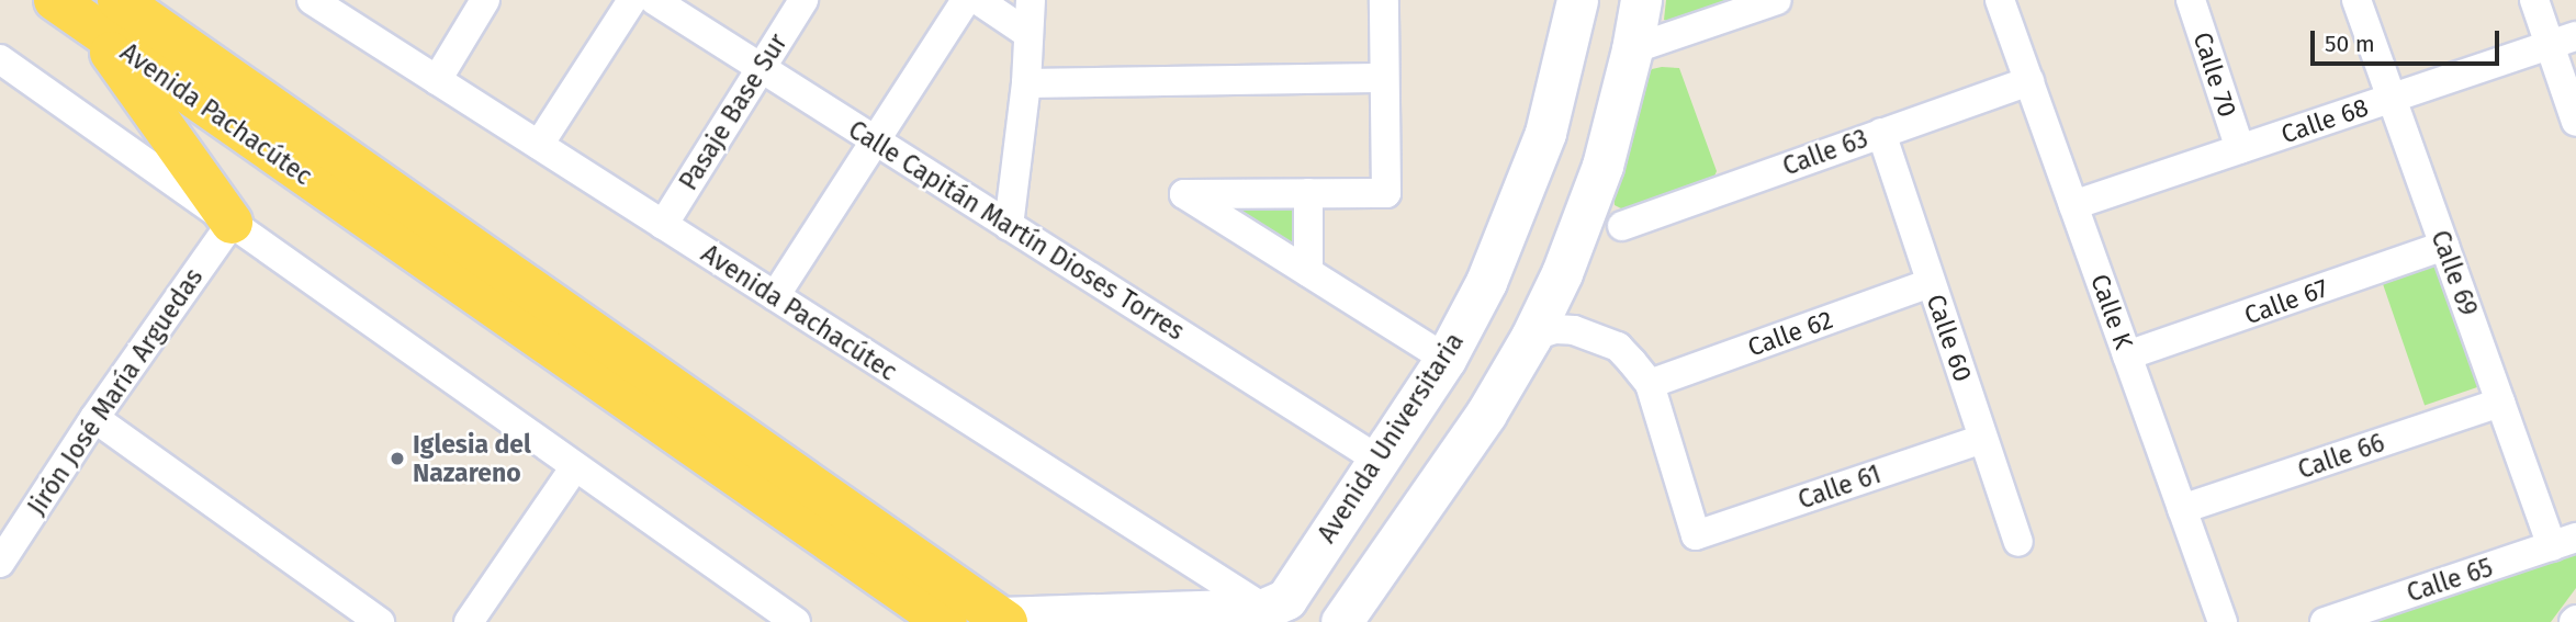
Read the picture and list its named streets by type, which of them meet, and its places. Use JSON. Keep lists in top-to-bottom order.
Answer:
{
  "streets": {
    "main road": ["Avenida Pachacútec"],
    "street": [
      "Calle 70",
      "Pasaje Base Sur",
      "Calle 68",
      "Calle 63",
      "Calle Capitán Martín Dioses Torres",
      "Calle 69",
      "Calle 67",
      "Calle K",
      "Calle 62",
      "Calle 60",
      "Jirón José María Arguedas",
      "Avenida Universitaria",
      "Calle 66",
      "Calle 61",
      "Calle 65"
    ]
  },
  "crossings": [
    ["Calle 70", "Calle 68"],
    ["Pasaje Base Sur", "Avenida Pachacútec"],
    ["Pasaje Base Sur", "Calle Capitán Martín Dioses Torres"],
    ["Avenida Pachacútec", "Avenida Universitaria"],
    ["Calle 68", "Calle 69"],
    ["Calle 68", "Calle K"],
    ["Calle 63", "Calle K"],
    ["Calle 63", "Calle 60"],
    ["Calle Capitán Martín Dioses Torres", "Avenida Universitaria"],
    ["Calle 69", "Calle 67"],
    ["Calle 69", "Calle 66"],
    ["Calle 69", "Calle 65"],
    ["Calle 67", "Calle K"],
    ["Calle K", "Calle 66"],
    ["Calle 62", "Calle 60"],
    ["Calle 62", "Calle 61"],
    ["Calle 60", "Calle 61"]
  ],
  "places": ["Iglesia del Nazareno"],
  "scale_bar": "50 m"
}
